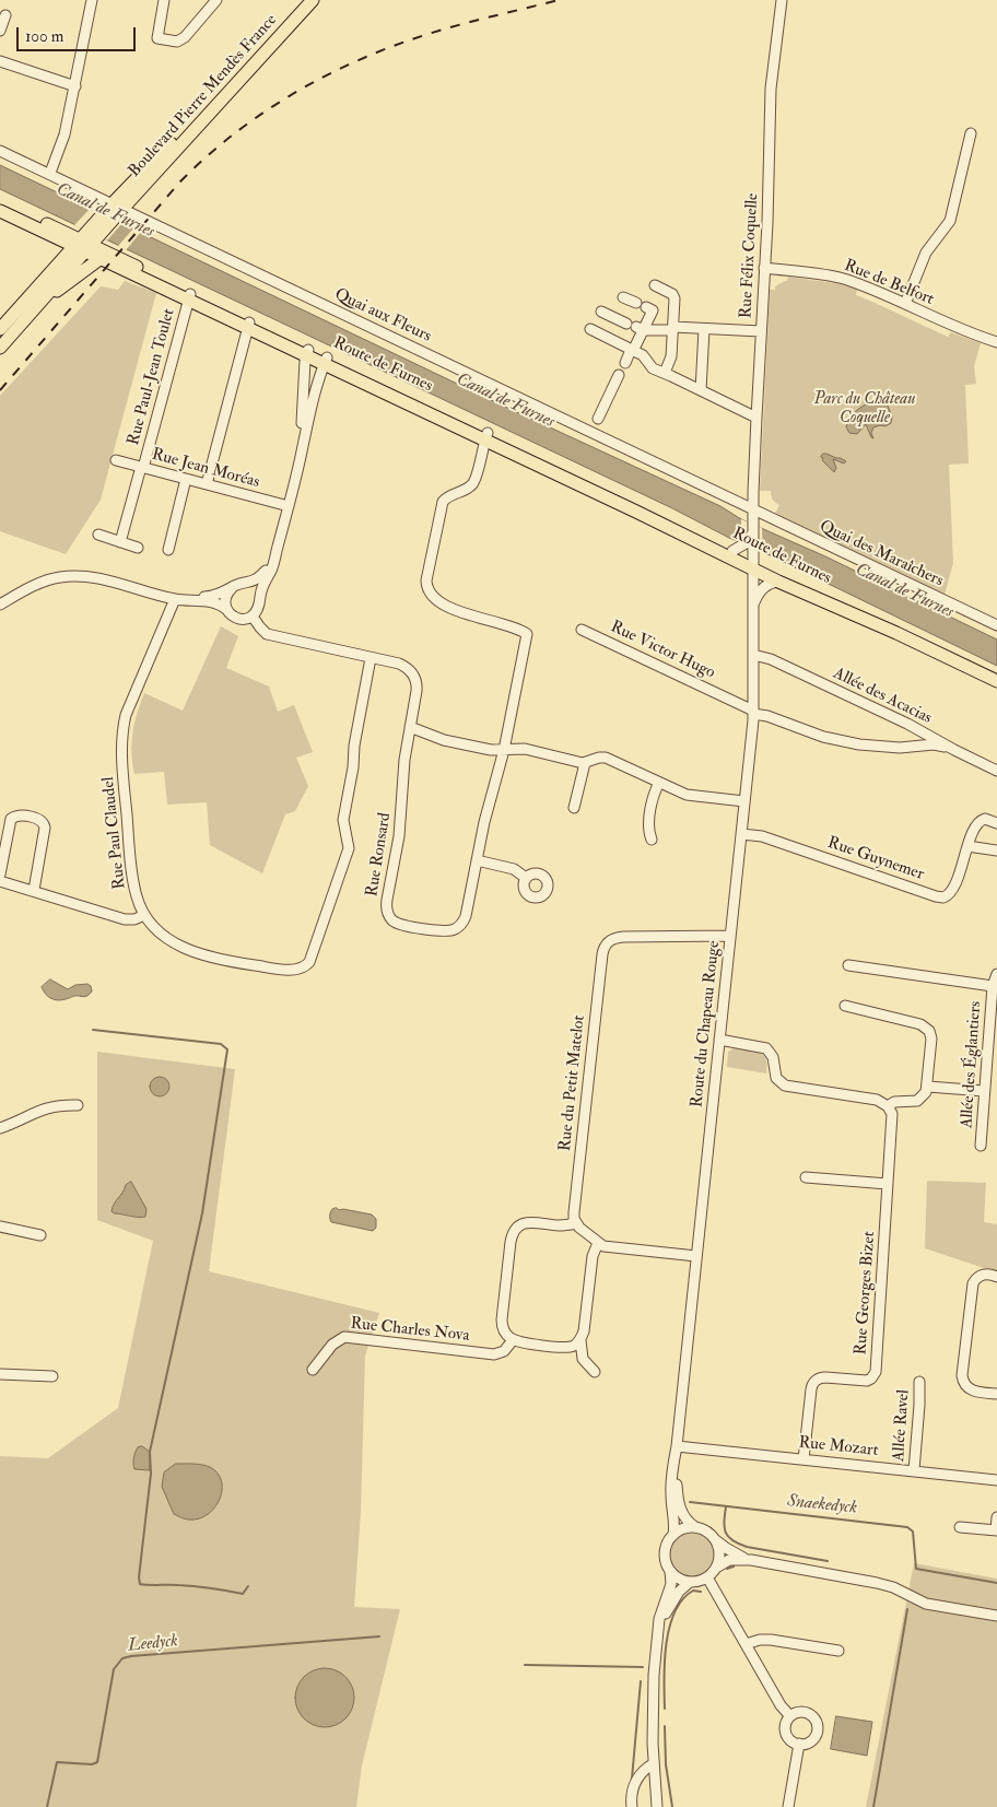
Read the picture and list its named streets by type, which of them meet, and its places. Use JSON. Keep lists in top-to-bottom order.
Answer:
{
  "streets": {
    "main road": ["Boulevard Pierre Mendès France", "Route de Furnes"],
    "street": [
      "Rue Félix Coquelle",
      "Rue de Belfort",
      "Quai aux Fleurs",
      "Rue Paul-Jean Toulet",
      "Rue Jean Moréas",
      "Quai des Maraîchers",
      "Rue Victor Hugo",
      "Allée des Acacias",
      "Rue Paul Claudel",
      "Rue Ronsard",
      "Rue Guynemer",
      "Route du Chapeau Rouge",
      "Allée des Églantiers",
      "Rue du Petit Matelot",
      "Rue Georges Bizet",
      "Rue Charles Nova",
      "Allée Ravel",
      "Rue Mozart"
    ]
  },
  "crossings": [
    ["Boulevard Pierre Mendès France", "Quai aux Fleurs"],
    ["Rue Félix Coquelle", "Rue de Belfort"],
    ["Rue Félix Coquelle", "Quai aux Fleurs"],
    ["Rue Félix Coquelle", "Quai des Maraîchers"],
    ["Rue Félix Coquelle", "Route du Chapeau Rouge"],
    ["Quai aux Fleurs", "Quai des Maraîchers"],
    ["Route de Furnes", "Rue Paul-Jean Toulet"],
    ["Route de Furnes", "Rue Ronsard"],
    ["Route de Furnes", "Route du Chapeau Rouge"],
    ["Rue Paul-Jean Toulet", "Rue Jean Moréas"],
    ["Rue Victor Hugo", "Allée des Acacias"],
    ["Rue Victor Hugo", "Route du Chapeau Rouge"],
    ["Allée des Acacias", "Route du Chapeau Rouge"],
    ["Rue Guynemer", "Route du Chapeau Rouge"],
    ["Route du Chapeau Rouge", "Rue du Petit Matelot"],
    ["Route du Chapeau Rouge", "Rue Mozart"],
    ["Rue Georges Bizet", "Rue Mozart"],
    ["Allée Ravel", "Rue Mozart"]
  ],
  "water": ["Canal de Furnes", "Snaekedyck", "Leedyck"],
  "parks": ["Parc du Château Coquelle"],
  "scale_bar": "100 m"
}
